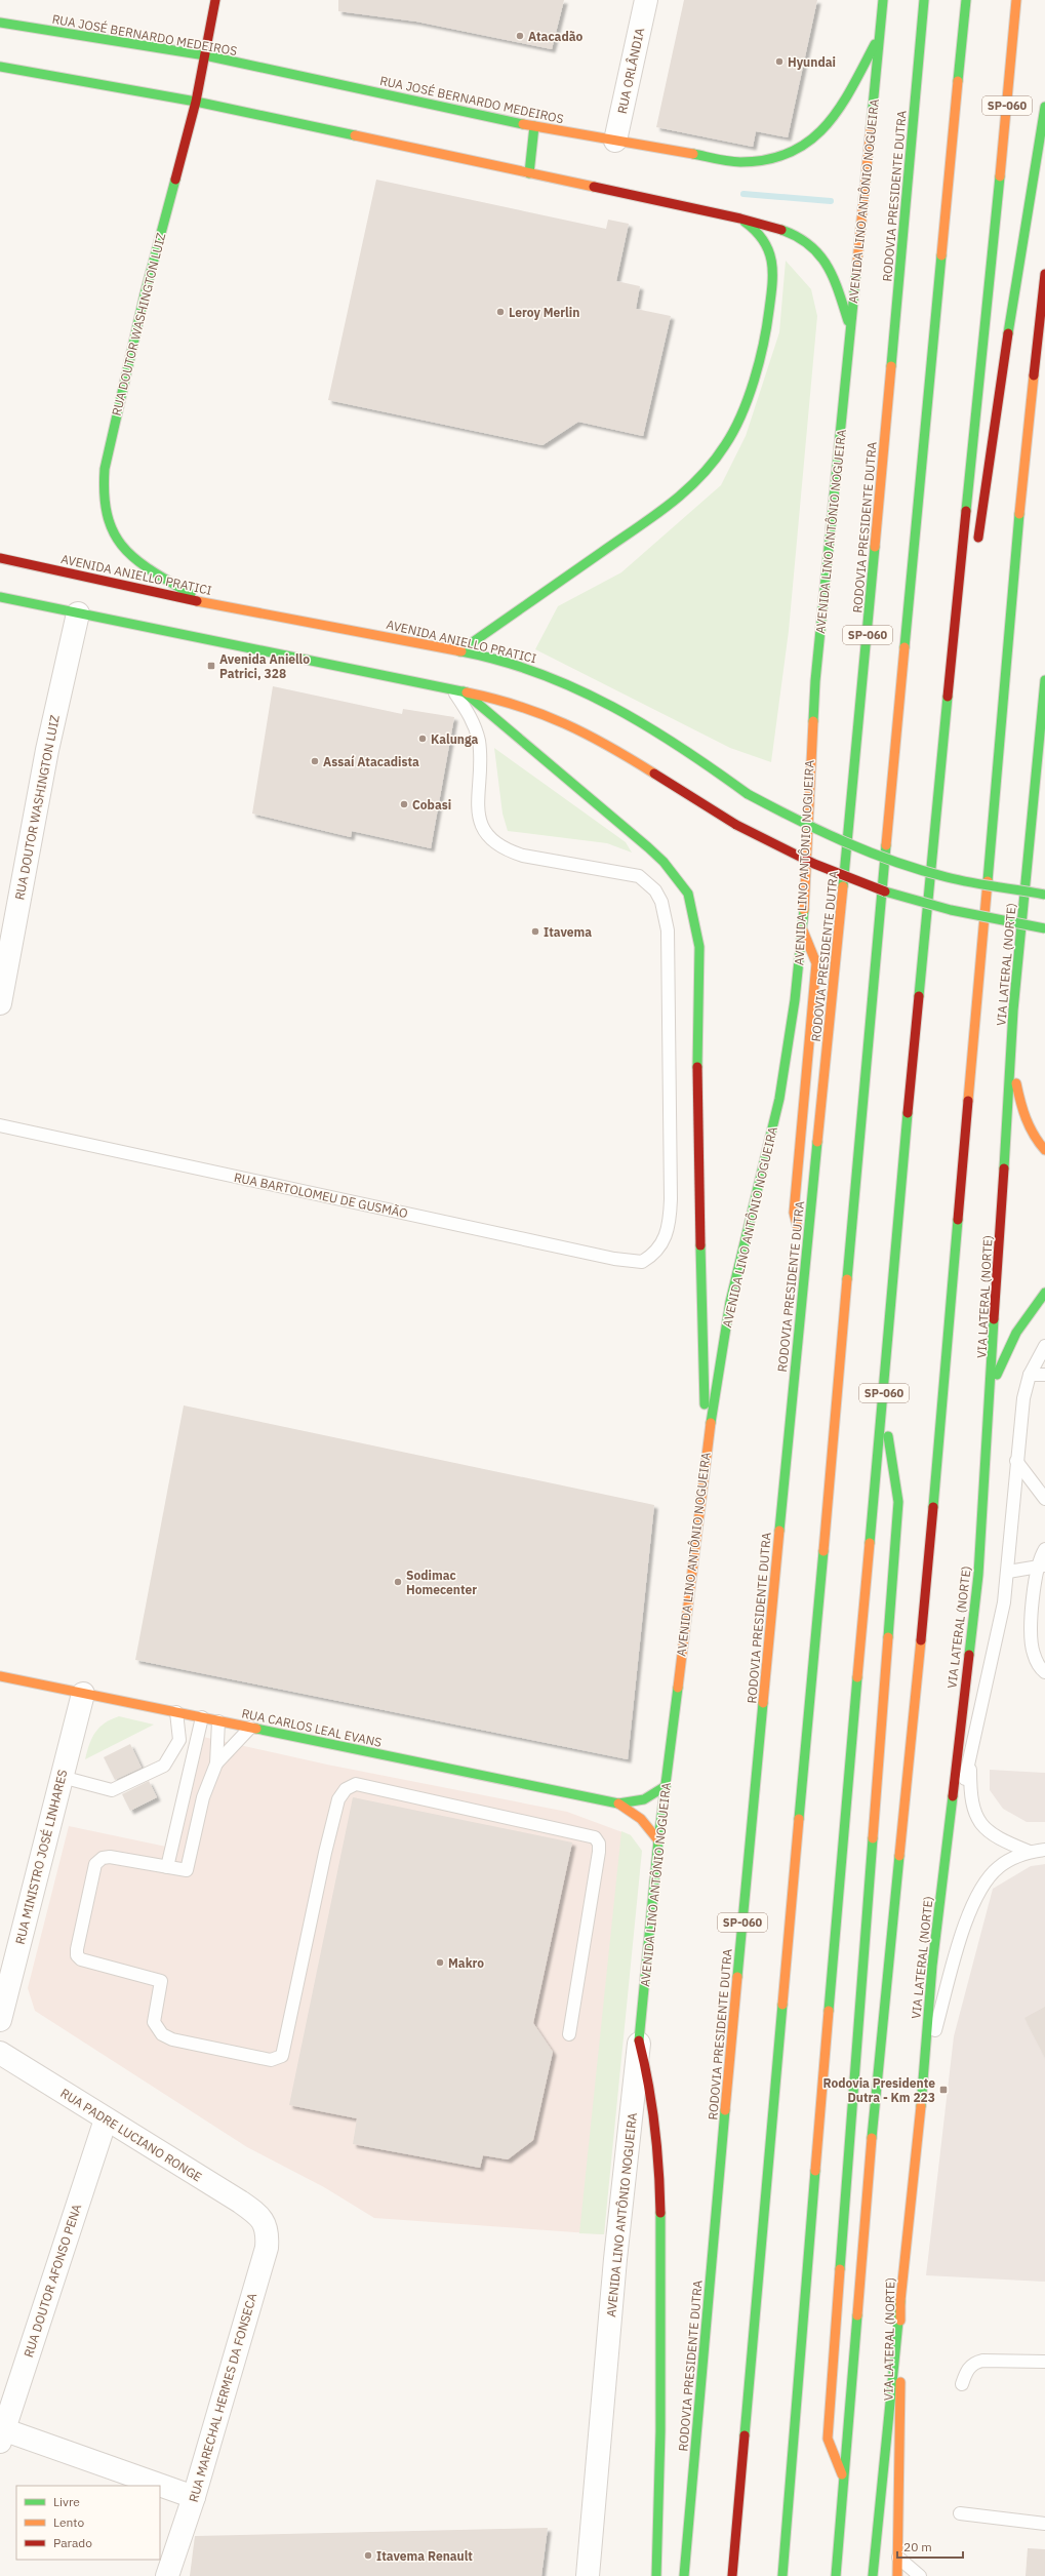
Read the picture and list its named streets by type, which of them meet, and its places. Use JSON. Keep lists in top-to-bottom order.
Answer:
{
  "streets": {
    "main road": [
      "RUA JOSÉ BERNARDO MEDEIROS",
      "SP-060",
      "RODOVIA PRESIDENTE DUTRA",
      "AVENIDA LINO ANTÔNIO NOGUEIRA",
      "RUA DOUTOR WASHINGTON LUIZ",
      "AVENIDA ANIELLO PRATICI",
      "VIA LATERAL (NORTE)",
      "RUA CARLOS LEAL EVANS"
    ],
    "street": [
      "RUA ORLÂNDIA",
      "RUA MINISTRO JOSÉ LINHARES",
      "RUA PADRE LUCIANO RONGE",
      "RUA DOUTOR AFONSO PENA",
      "RUA MARECHAL HERMES DA FONSECA"
    ],
    "lane": ["RUA BARTOLOMEU DE GUSMÃO"]
  },
  "crossings": [
    ["RUA JOSÉ BERNARDO MEDEIROS", "RUA ORLÂNDIA"],
    ["RUA JOSÉ BERNARDO MEDEIROS", "AVENIDA LINO ANTÔNIO NOGUEIRA"],
    ["RUA JOSÉ BERNARDO MEDEIROS", "RUA DOUTOR WASHINGTON LUIZ"],
    ["AVENIDA LINO ANTÔNIO NOGUEIRA", "RUA CARLOS LEAL EVANS"],
    ["RUA DOUTOR WASHINGTON LUIZ", "AVENIDA ANIELLO PRATICI"],
    ["RUA CARLOS LEAL EVANS", "RUA MINISTRO JOSÉ LINHARES"],
    ["RUA PADRE LUCIANO RONGE", "RUA DOUTOR AFONSO PENA"],
    ["RUA PADRE LUCIANO RONGE", "RUA MARECHAL HERMES DA FONSECA"]
  ],
  "places": {
    "other": [
      "Atacadão",
      "Hyundai",
      "Leroy Merlin",
      "Kalunga",
      "Assaí Atacadista",
      "Cobasi",
      "Itavema",
      "Sodimac Homecenter",
      "Makro",
      "Itavema Renault"
    ],
    "transit": ["Avenida Aniello Patrici, 328", "Rodovia Presidente Dutra - Km 223"]
  },
  "legend": ["Livre", "Lento", "Parado"],
  "scale_bar": "20 m"
}
